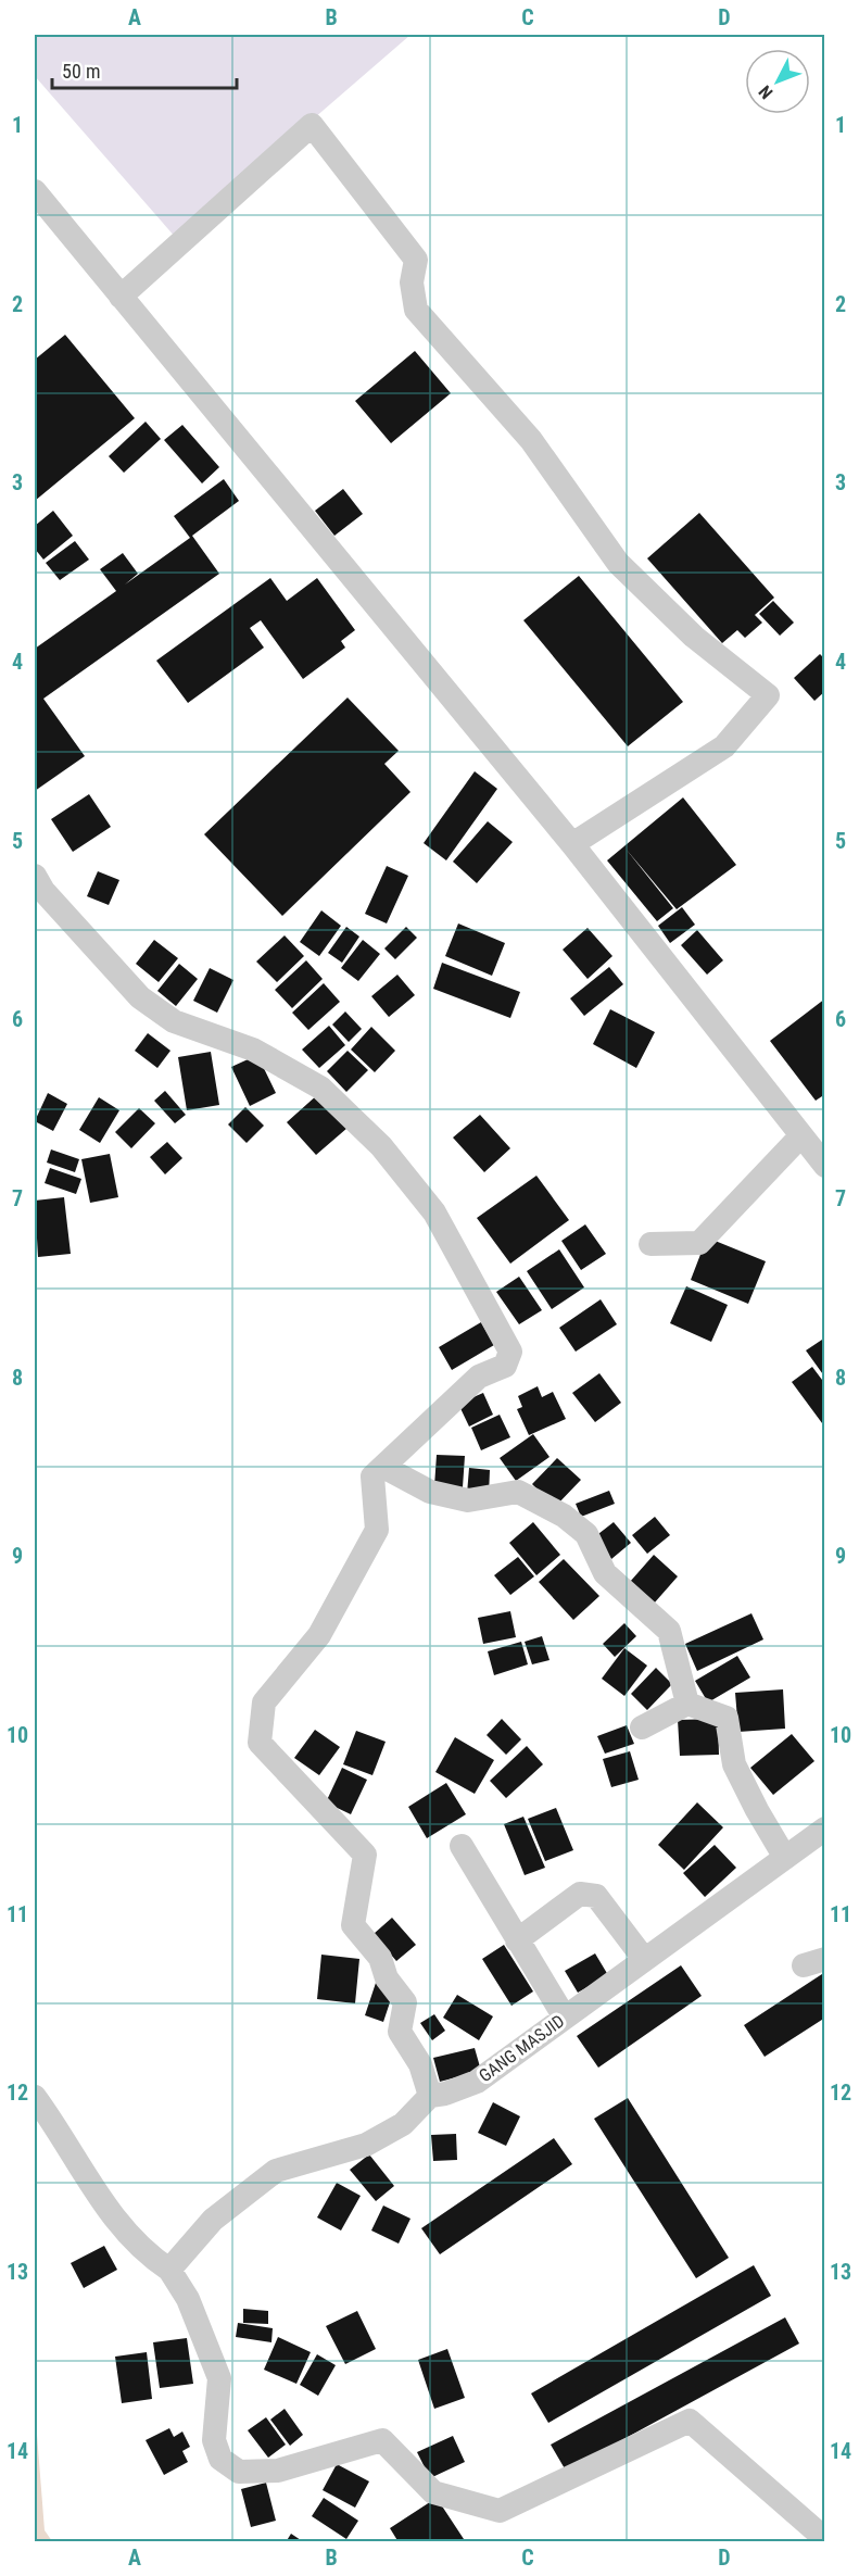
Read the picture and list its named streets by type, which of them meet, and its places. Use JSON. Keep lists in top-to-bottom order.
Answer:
{
  "streets": {
    "street": ["GANG MASJID"]
  },
  "scale_bar": "50 m",
  "north": "bottom left",
  "grid": {
    "columns": [
      "A",
      "B",
      "C",
      "D"
    ],
    "rows": [
      "1",
      "2",
      "3",
      "4",
      "5",
      "6",
      "7",
      "8",
      "9",
      "10",
      "11",
      "12",
      "13",
      "14"
    ]
  }
}
